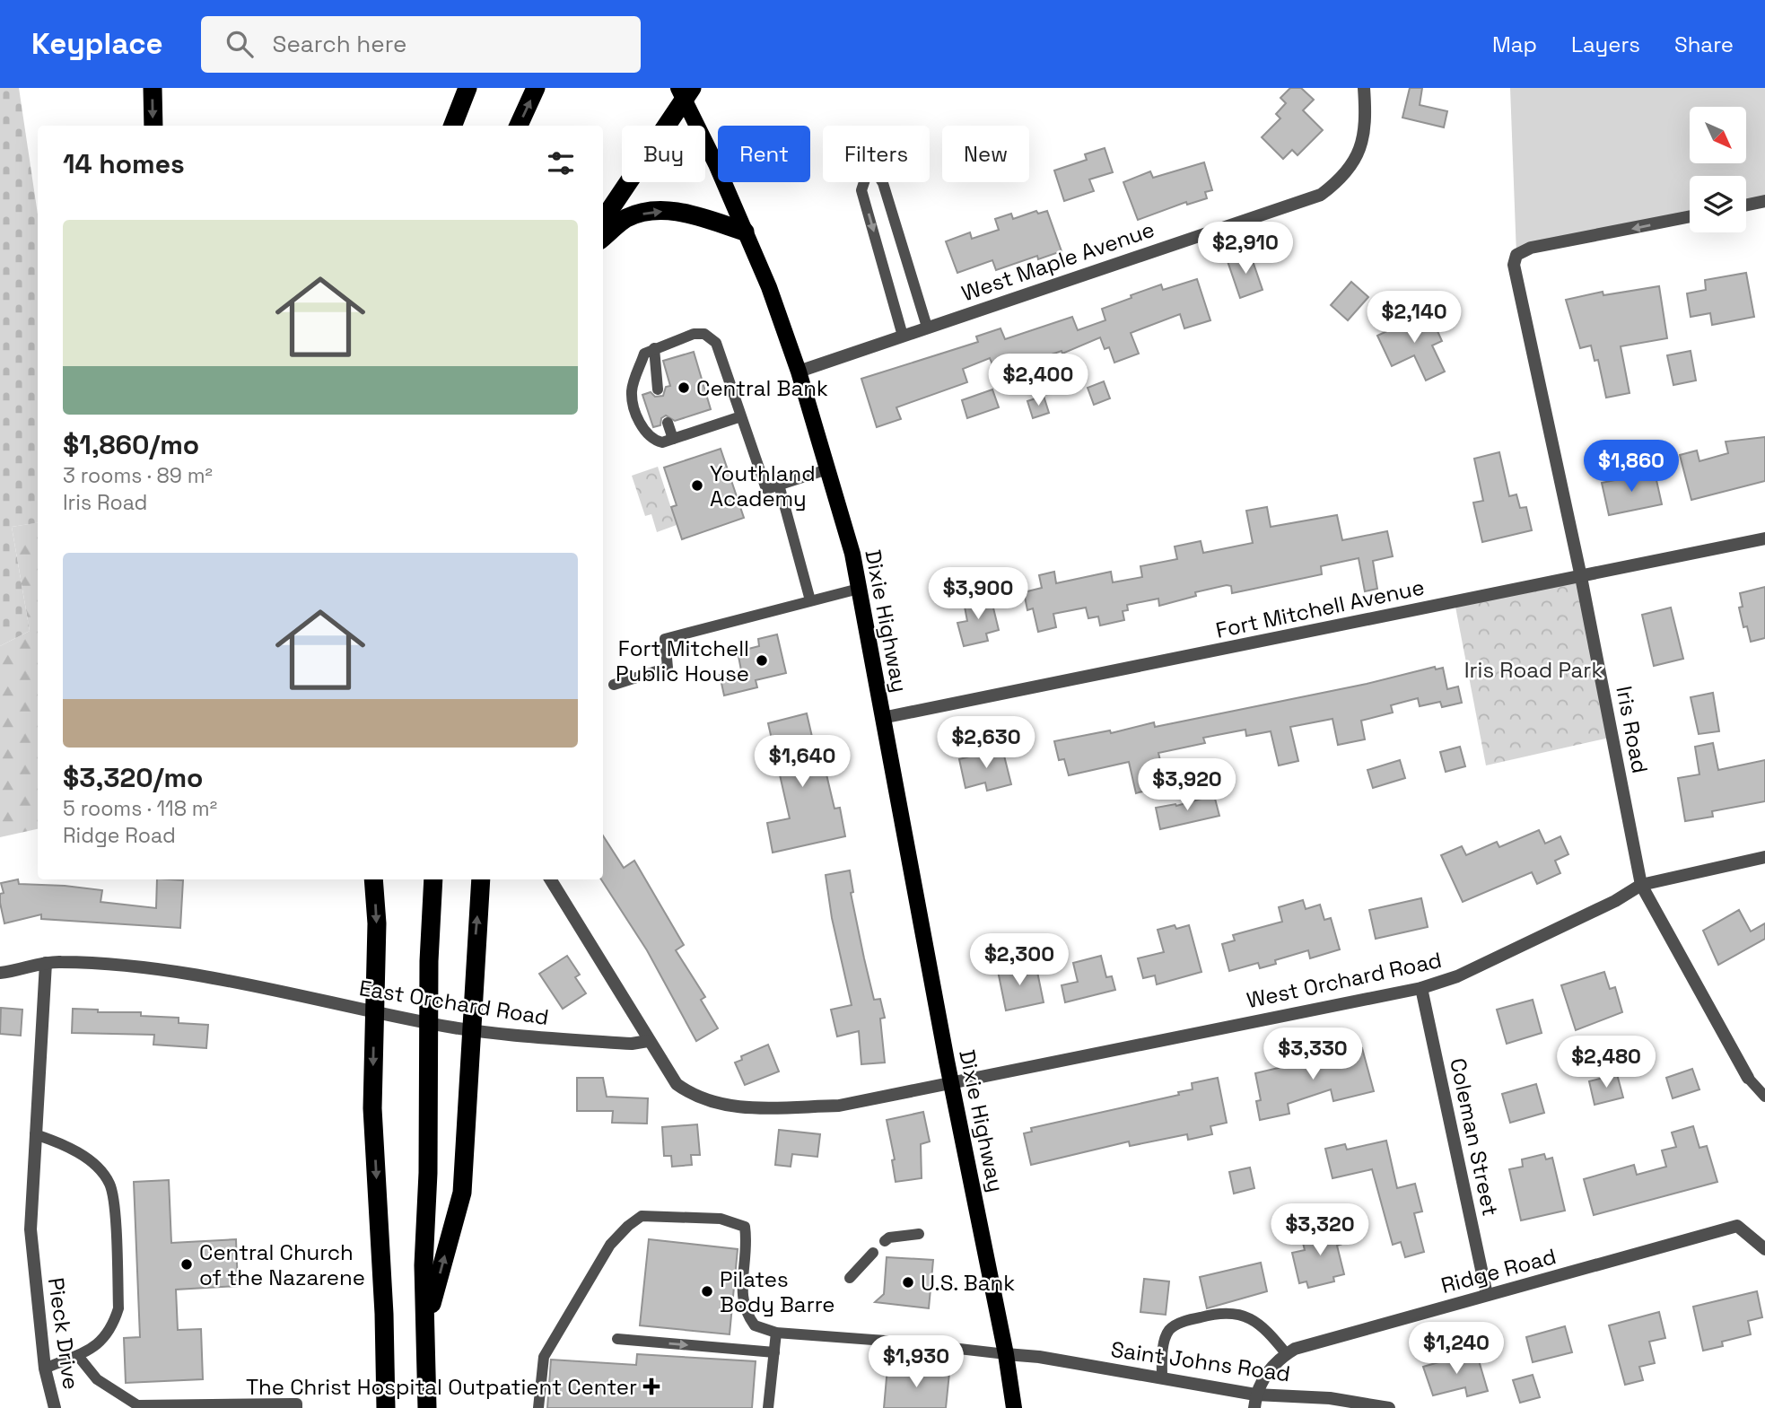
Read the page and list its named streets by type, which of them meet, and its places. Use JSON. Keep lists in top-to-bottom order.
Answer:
{
  "streets": {
    "main road": ["Dixie Highway"],
    "street": [
      "West Maple Avenue",
      "Fort Mitchell Avenue",
      "Iris Road",
      "West Orchard Road",
      "East Orchard Road",
      "Coleman Street",
      "Ridge Road",
      "Pieck Drive",
      "Saint Johns Road"
    ]
  },
  "crossings": [
    ["West Maple Avenue", "Dixie Highway"],
    ["Fort Mitchell Avenue", "Dixie Highway"],
    ["Fort Mitchell Avenue", "Iris Road"],
    ["Dixie Highway", "West Orchard Road"],
    ["Dixie Highway", "Saint Johns Road"],
    ["Iris Road", "West Orchard Road"],
    ["West Orchard Road", "Coleman Street"],
    ["East Orchard Road", "Pieck Drive"],
    ["Coleman Street", "Ridge Road"],
    ["Ridge Road", "Saint Johns Road"]
  ],
  "parks": ["Iris Road Park"],
  "places": {
    "other": [
      "Central Bank",
      "Youthland Academy",
      "Fort Mitchell Public House",
      "Central Church of the Nazarene",
      "U.S. Bank",
      "Pilates Body Barre"
    ],
    "health": ["The Christ Hospital Outpatient Center"]
  },
  "north": "bottom right",
  "page": {
    "header": "Keyplace",
    "search": "Search here",
    "nav": ["Map", "Layers", "Share"],
    "chip": [
      "Buy",
      "Rent",
      "Filters",
      "New"
    ],
    "heading": "14 homes",
    "list": [
      {
        "name": "$1,860/mo",
        "note": "3 rooms · 89 m² · Iris Road"
      },
      {
        "name": "$3,320/mo",
        "note": "5 rooms · 118 m² · Ridge Road"
      }
    ],
    "price": [
      "$2,910",
      "$2,140",
      "$2,400",
      "$1,860",
      "$3,900",
      "$2,630",
      "$1,640",
      "$3,920",
      "$2,300",
      "$3,330",
      "$2,480",
      "$3,320",
      "$1,240",
      "$1,930"
    ]
  }
}
